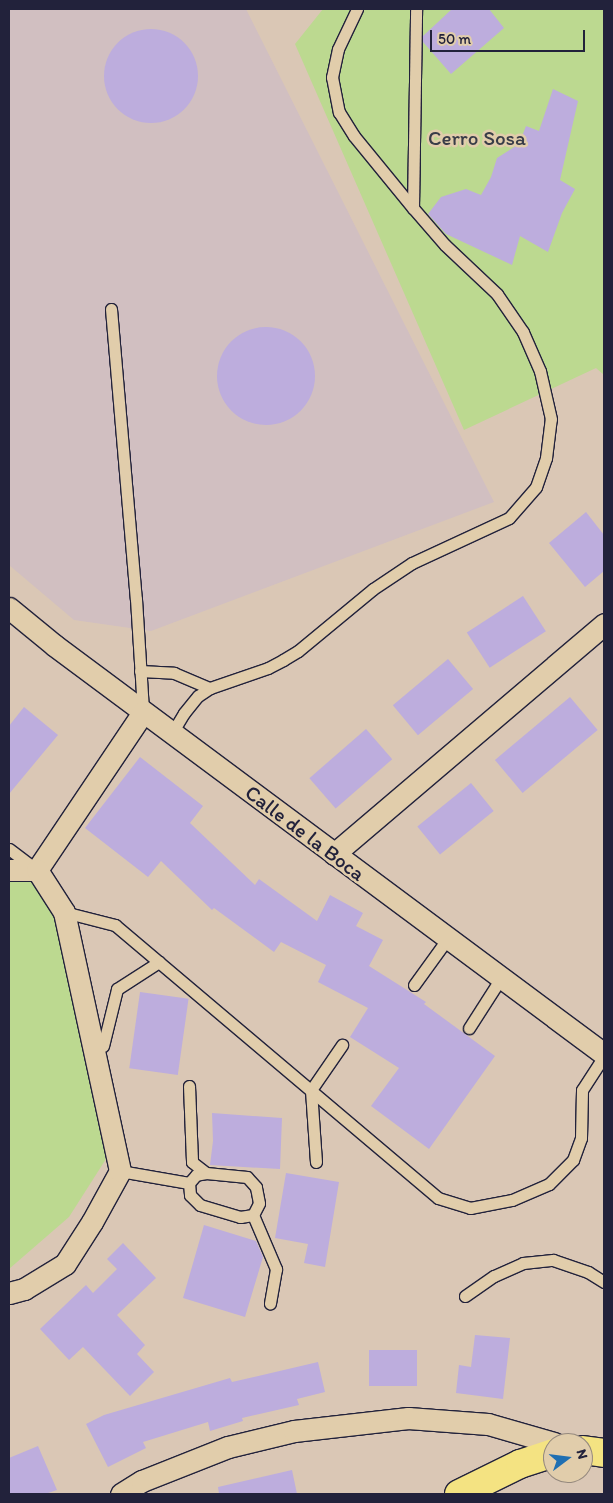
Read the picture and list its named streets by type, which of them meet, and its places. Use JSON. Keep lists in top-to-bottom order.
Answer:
{
  "streets": {
    "street": ["Calle de la Boca"]
  },
  "parks": ["Cerro Sosa"],
  "scale_bar": "50 m",
  "north": "right"
}
